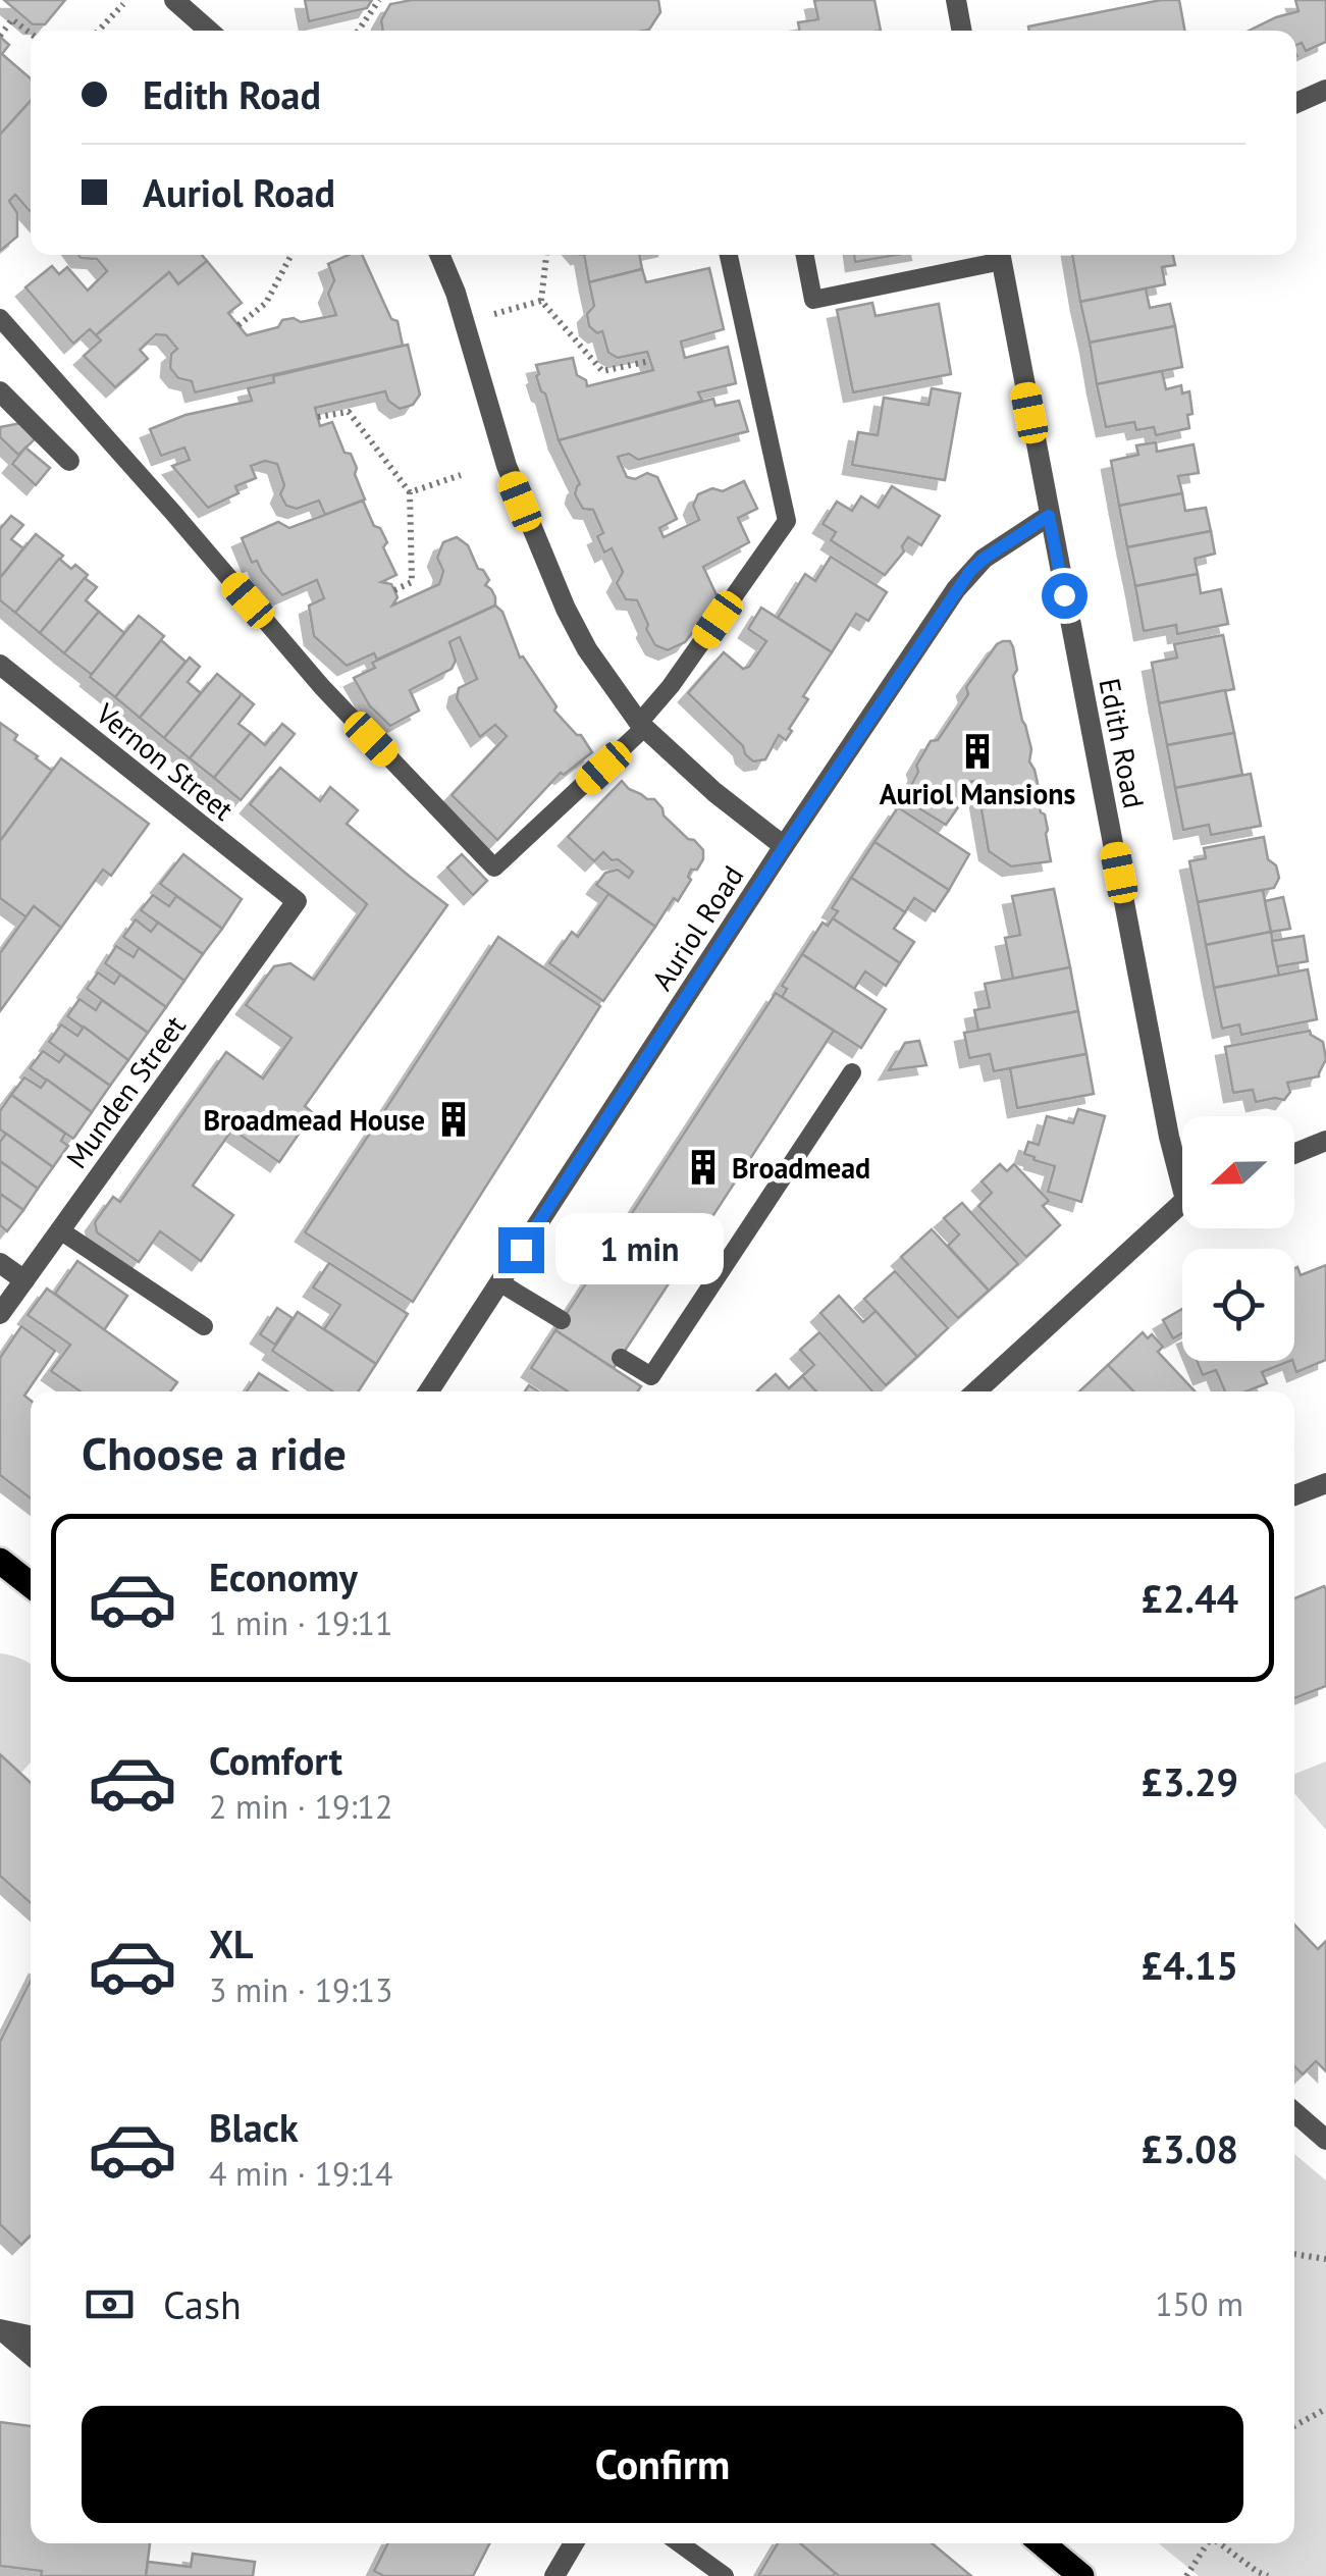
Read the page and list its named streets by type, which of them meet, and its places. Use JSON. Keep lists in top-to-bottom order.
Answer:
{
  "streets": {
    "street": [
      "Edith Road",
      "Vernon Street",
      "Auriol Road",
      "Munden Street"
    ]
  },
  "crossings": [
    ["Edith Road", "Auriol Road"],
    ["Vernon Street", "Munden Street"]
  ],
  "places": {
    "building": ["Auriol Mansions", "Broadmead House", "Broadmead"]
  },
  "north": "left",
  "page": {
    "banner": ["Edith Road", "Auriol Road"],
    "bubble": "1 min",
    "heading": "Choose a ride",
    "list": [
      {
        "name": "Economy",
        "note": "1 min · 19:11",
        "value": "£2.44"
      },
      {
        "name": "Comfort",
        "note": "2 min · 19:12",
        "value": "£3.29"
      },
      {
        "name": "XL",
        "note": "3 min · 19:13",
        "value": "£4.15"
      },
      {
        "name": "Black",
        "note": "4 min · 19:14",
        "value": "£3.08"
      }
    ],
    "pay": ["Cash", "150 m"],
    "buttons": "Confirm"
  }
}
